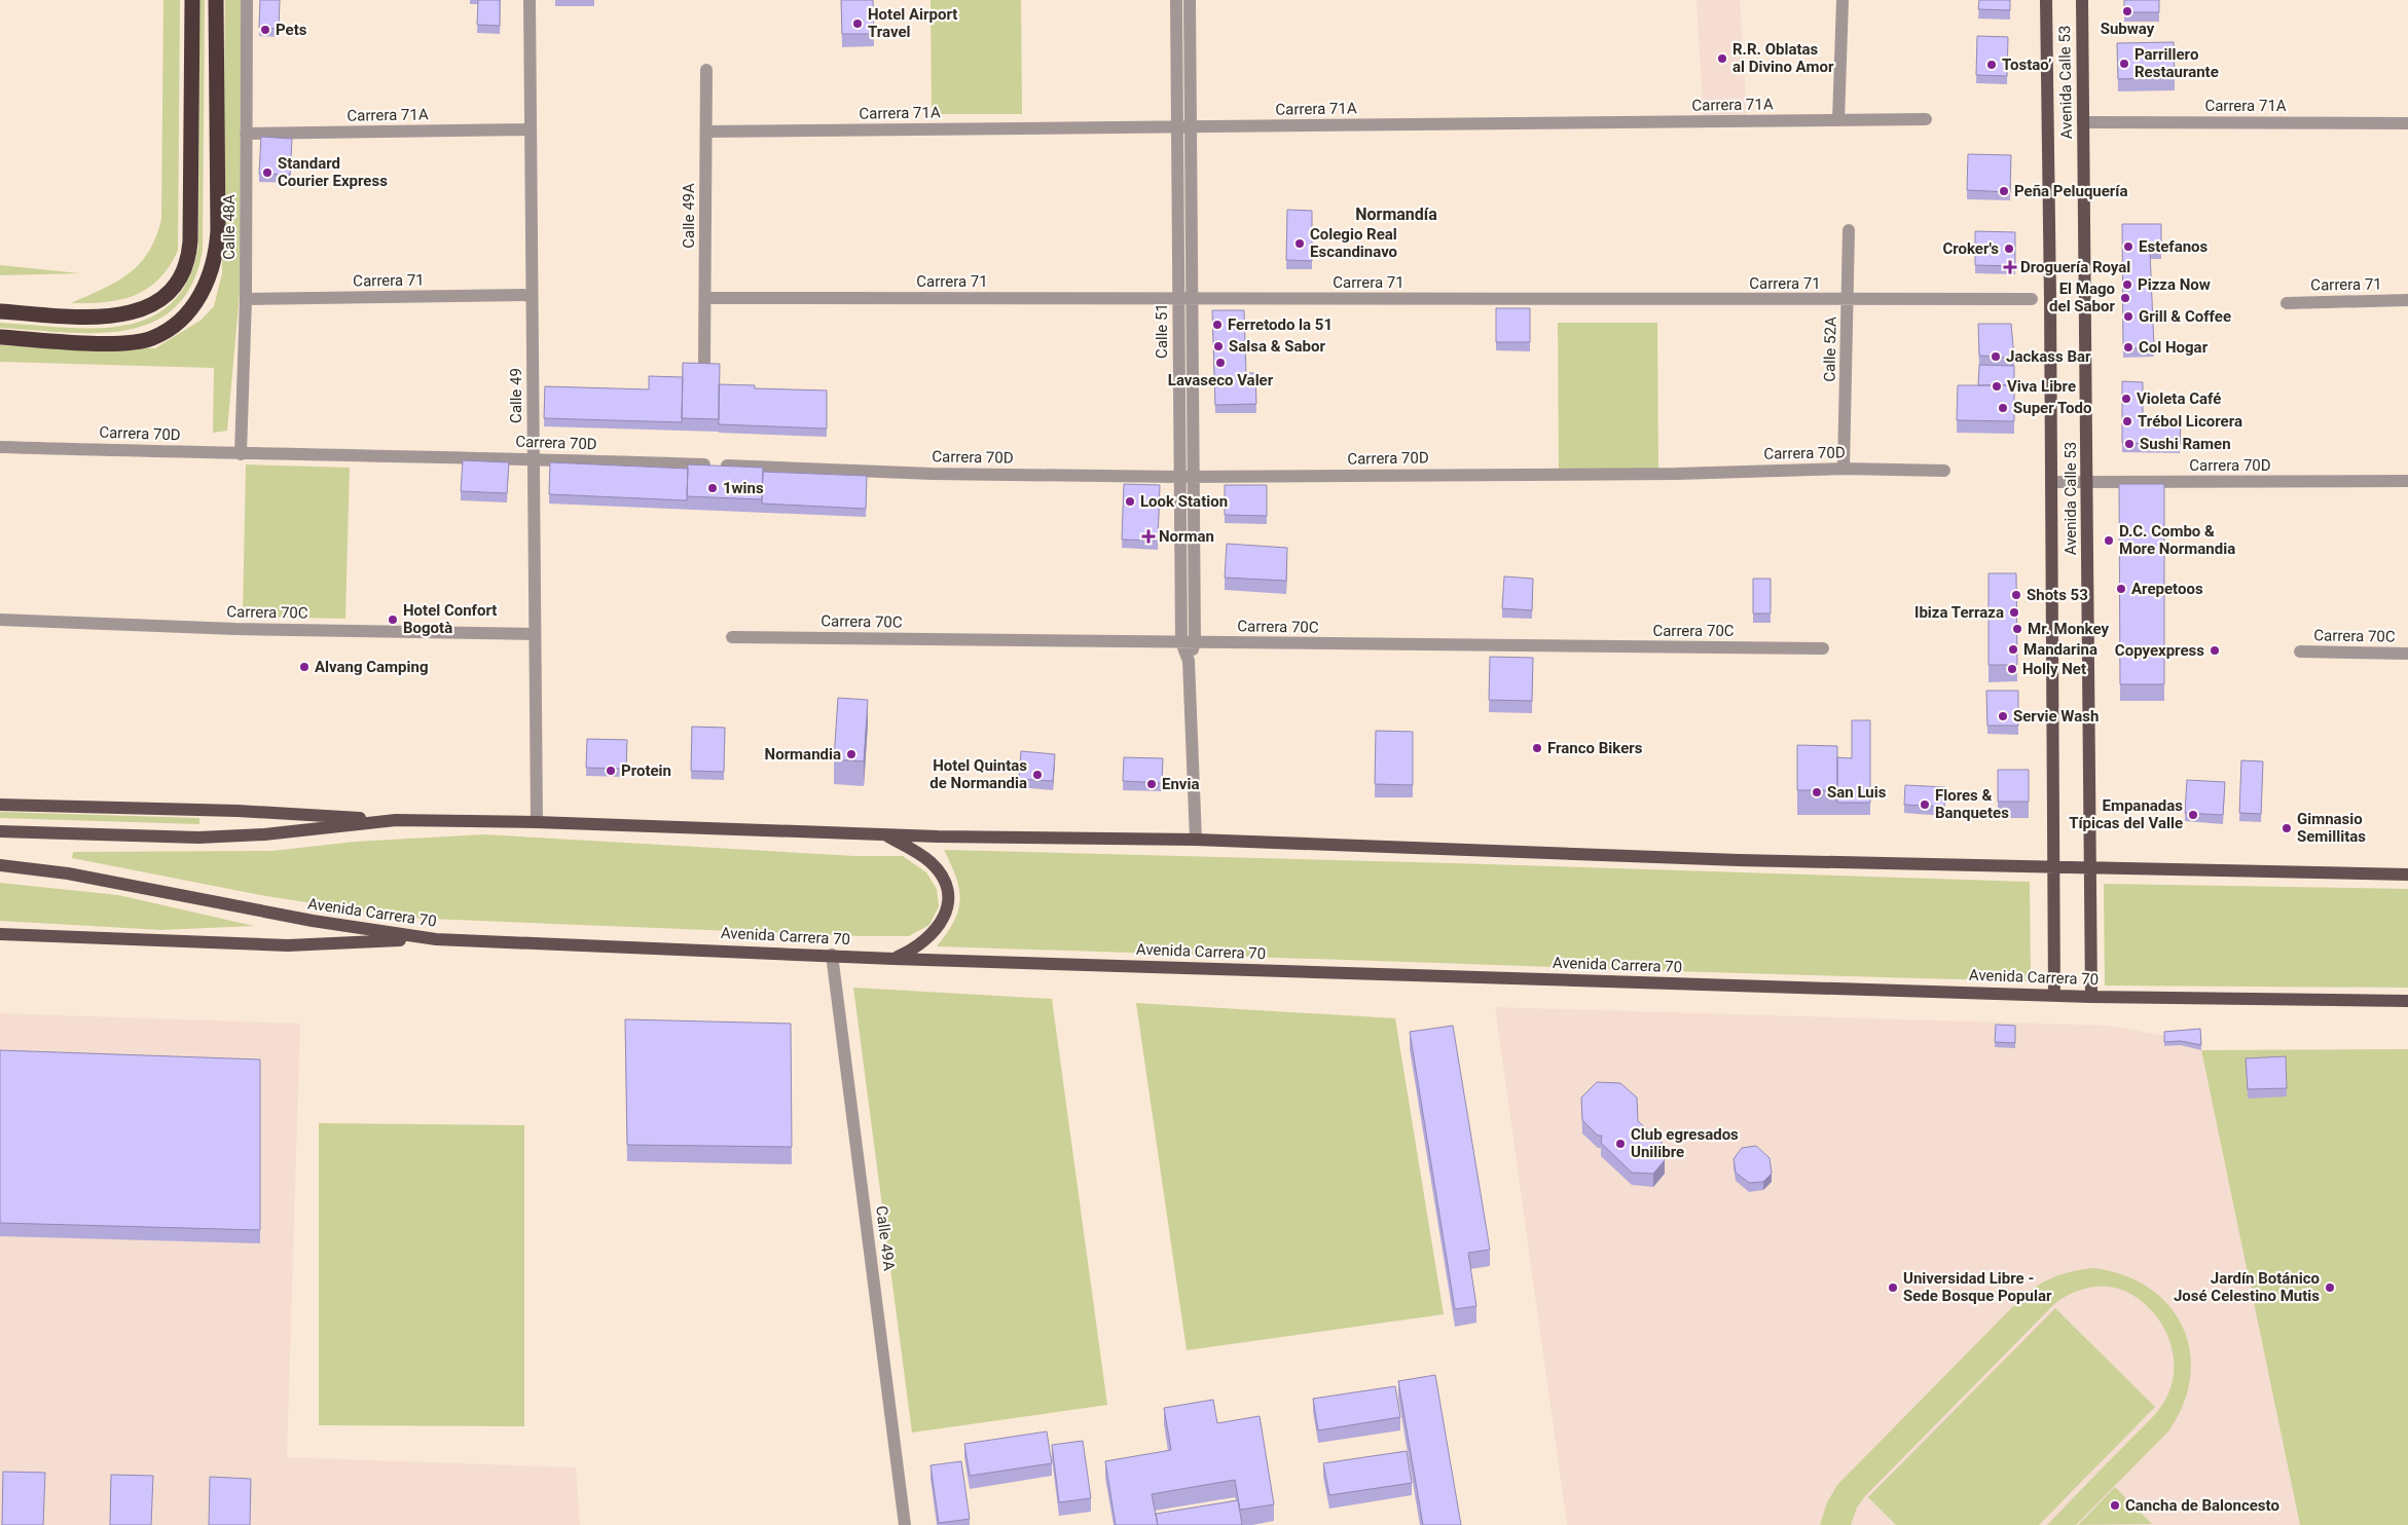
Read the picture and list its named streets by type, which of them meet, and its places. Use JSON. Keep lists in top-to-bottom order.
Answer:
{
  "streets": {
    "main road": ["Avenida Calle 53", "Avenida Carrera 70"],
    "street": [
      "Carrera 71A",
      "Calle 49A",
      "Calle 48A",
      "Carrera 71",
      "Calle 51",
      "Calle 52A",
      "Calle 49",
      "Carrera 70D",
      "Carrera 70C"
    ]
  },
  "crossings": [
    ["Avenida Calle 53", "Carrera 71A"],
    ["Avenida Calle 53", "Carrera 70D"],
    ["Avenida Calle 53", "Avenida Carrera 70"],
    ["Carrera 71A", "Calle 49A"],
    ["Carrera 71A", "Calle 48A"],
    ["Carrera 71A", "Calle 51"],
    ["Carrera 71A", "Calle 49"],
    ["Calle 49A", "Carrera 71"],
    ["Calle 49A", "Avenida Carrera 70"],
    ["Calle 48A", "Carrera 71"],
    ["Calle 48A", "Carrera 70D"],
    ["Carrera 71", "Calle 51"],
    ["Carrera 71", "Calle 52A"],
    ["Carrera 71", "Calle 49"],
    ["Calle 51", "Carrera 70D"],
    ["Calle 51", "Carrera 70C"],
    ["Calle 52A", "Carrera 70D"],
    ["Calle 49", "Carrera 70D"],
    ["Calle 49", "Carrera 70C"]
  ],
  "districts": ["Normandía"],
  "places": {
    "other": [
      "Subway",
      "Hotel Airport Travel",
      "Pets",
      "R.R. Oblatas al Divino Amor",
      "Parrillero Restaurante",
      "Tostao’",
      "Standard Courier Express",
      "Peña Peluquería",
      "Colegio Real Escandinavo",
      "Estefanos",
      "Croker's",
      "Pizza Now",
      "El Mago del Sabor",
      "Grill & Coffee",
      "Ferretodo la 51",
      "Salsa & Sabor",
      "Col Hogar",
      "Jackass Bar",
      "Lavaseco Valer",
      "Viva Libre",
      "Violeta Café",
      "Super Todo",
      "Trébol Licorera",
      "Sushi Ramen",
      "1wins",
      "Look Station",
      "D.C. Combo & More Normandia",
      "Arepetoos",
      "Shots 53",
      "Ibiza Terraza",
      "Hotel Confort Bogotà",
      "Mr. Monkey",
      "Mandarina",
      "Copyexpress",
      "Alvang Camping",
      "Holly Net",
      "Servie Wash",
      "Franco Bikers",
      "Normandia",
      "Protein",
      "Hotel Quintas de Normandia",
      "Envia",
      "San Luis",
      "Flores & Banquetes",
      "Empanadas Típicas del Valle",
      "Gimnasio Semillitas",
      "Club egresados Unilibre",
      "Universidad Libre - Sede Bosque Popular",
      "Jardín Botánico José Celestino Mutis",
      "Cancha de Baloncesto"
    ],
    "health": ["Droguería Royal", "Norman"]
  }
}
